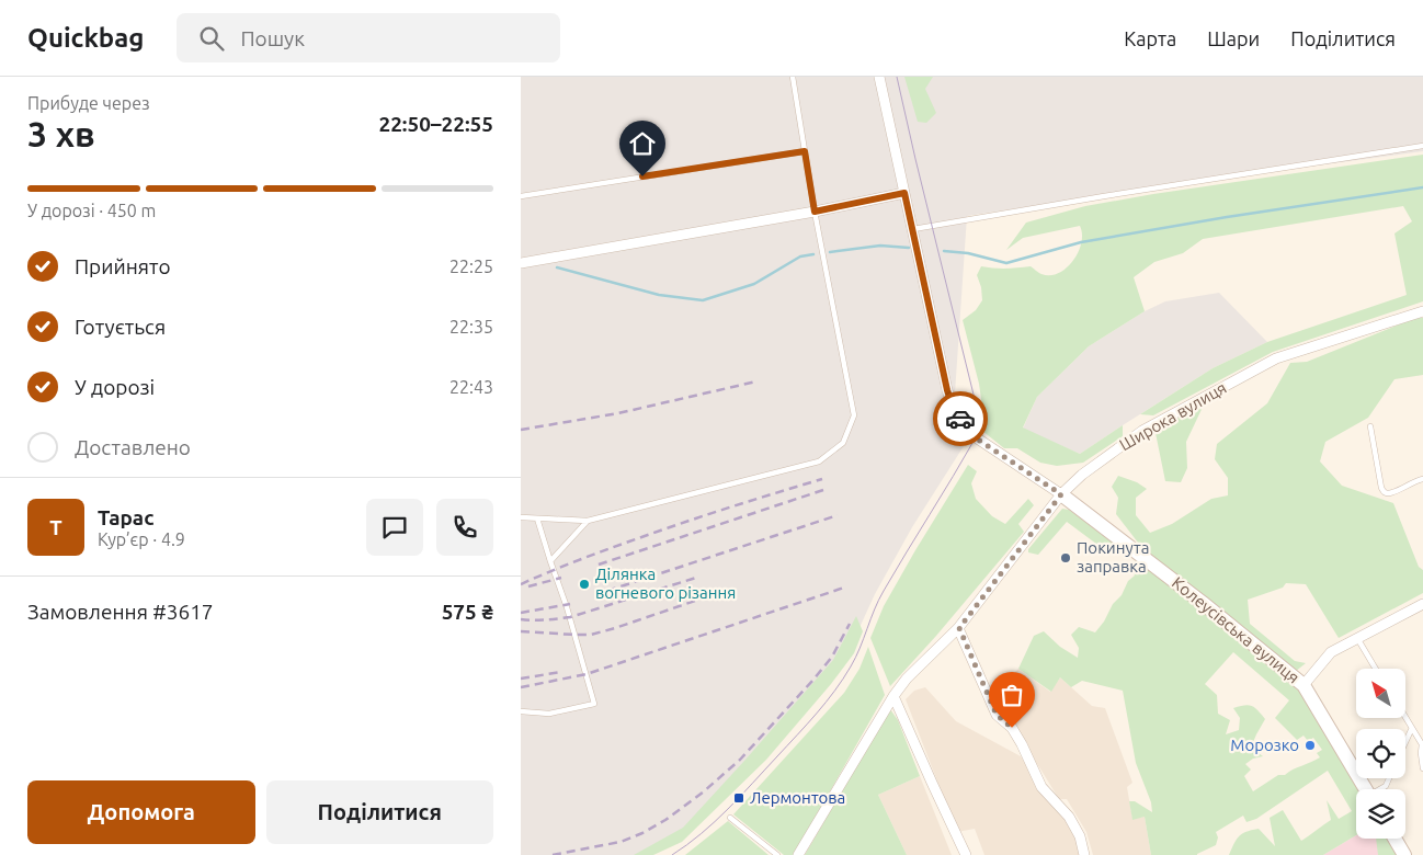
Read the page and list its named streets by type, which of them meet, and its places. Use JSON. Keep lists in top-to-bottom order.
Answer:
{
  "streets": {
    "street": ["Широка вулиця", "Колеусівська вулиця"]
  },
  "crossings": [
    ["Широка вулиця", "Колеусівська вулиця"]
  ],
  "places": {
    "other": ["Покинута заправка", "Ділянка вогневого різання", "Морозко"],
    "transit": ["Лермонтова"]
  },
  "north": "top left",
  "page": {
    "header": "Quickbag",
    "search": "Пошук",
    "nav": ["Карта", "Шари", "Поділитися"],
    "heading": ["3 хв", "Прибуде через", "22:50–22:55"],
    "panel": [
      "Тарас",
      "Кур’єр · 4.9",
      "Замовлення #3617",
      "575 ₴"
    ],
    "bar": "У дорозі · 450 m",
    "list": [
      ["Прийнято", "22:25"],
      ["Готується", "22:35"],
      ["У дорозі", "22:43"],
      "Доставлено"
    ],
    "round": "Т",
    "buttons": ["Допомога", "Поділитися"]
  }
}
